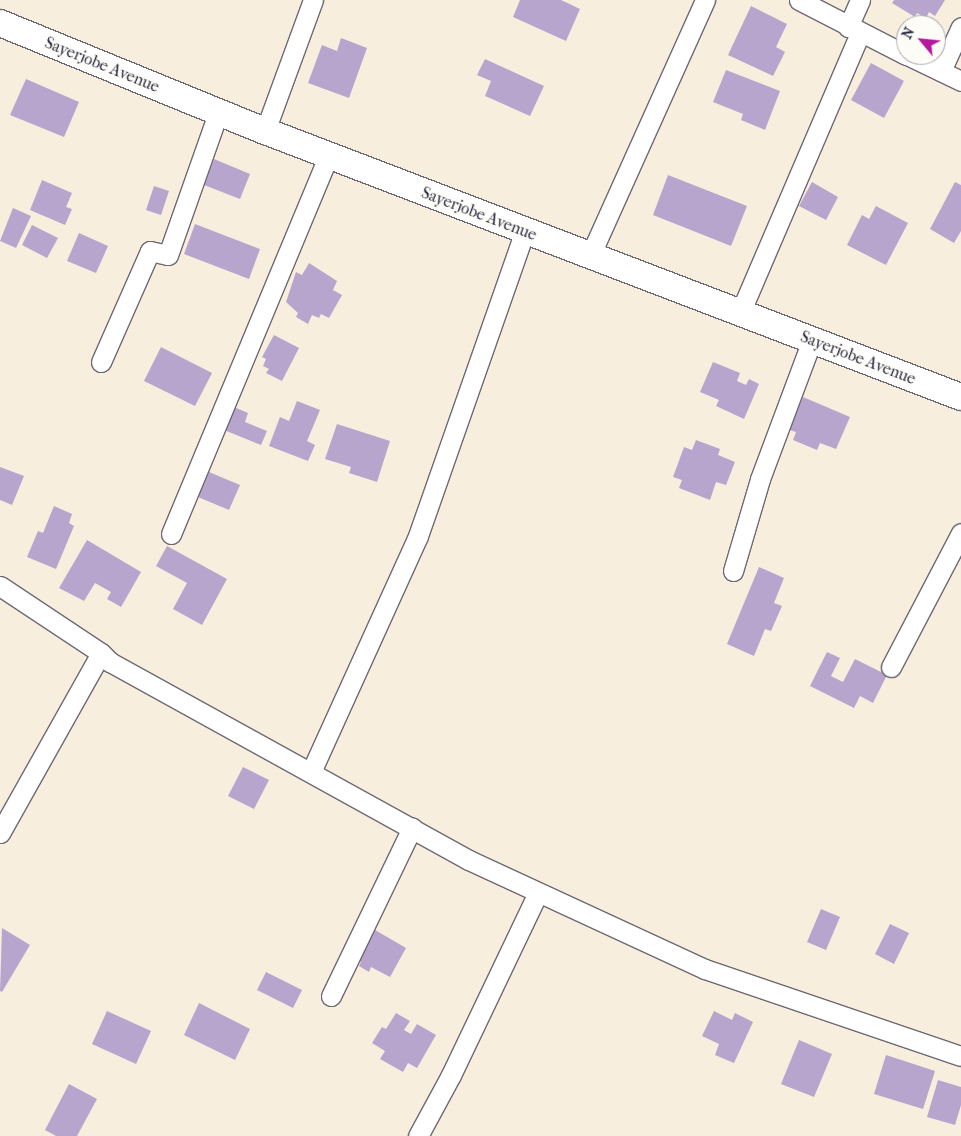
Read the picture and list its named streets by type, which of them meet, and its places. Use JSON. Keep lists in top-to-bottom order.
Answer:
{
  "streets": {
    "street": ["Sayerjobe Avenue"]
  },
  "north": "top left"
}
